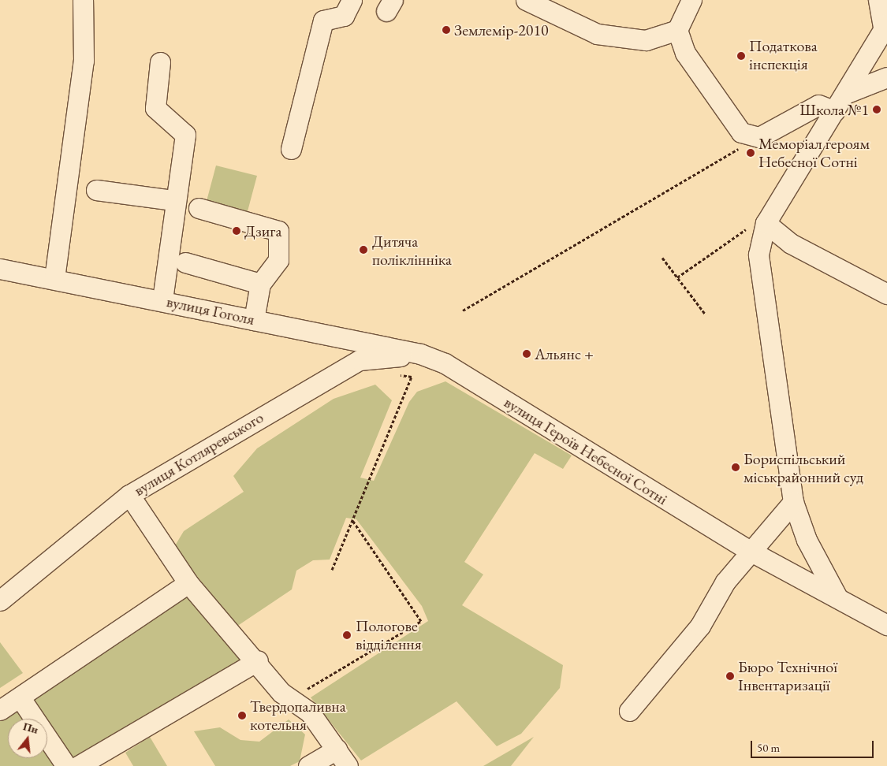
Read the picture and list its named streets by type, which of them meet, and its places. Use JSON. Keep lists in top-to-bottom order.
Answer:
{
  "streets": {
    "street": ["вулиця Гоголя", "вулиця Героїв Небесної Сотні", "вулиця Котляревського"]
  },
  "crossings": [
    ["вулиця Гоголя", "вулиця Героїв Небесної Сотні"],
    ["вулиця Гоголя", "вулиця Котляревського"],
    ["вулиця Героїв Небесної Сотні", "вулиця Котляревського"]
  ],
  "places": [
    "Землемір-2010",
    "Податкова інспекція",
    "Школа №1",
    "Меморіал героям Небесної Сотні",
    "Дзига",
    "Дитяча поліклінніка",
    "Альянс +",
    "Бориспільський міськрайонний суд",
    "Пологове відділення",
    "Бюро Технічної Інвентаризації",
    "Твердопаливна котельня"
  ],
  "scale_bar": "50 m",
  "north": "top"
}
